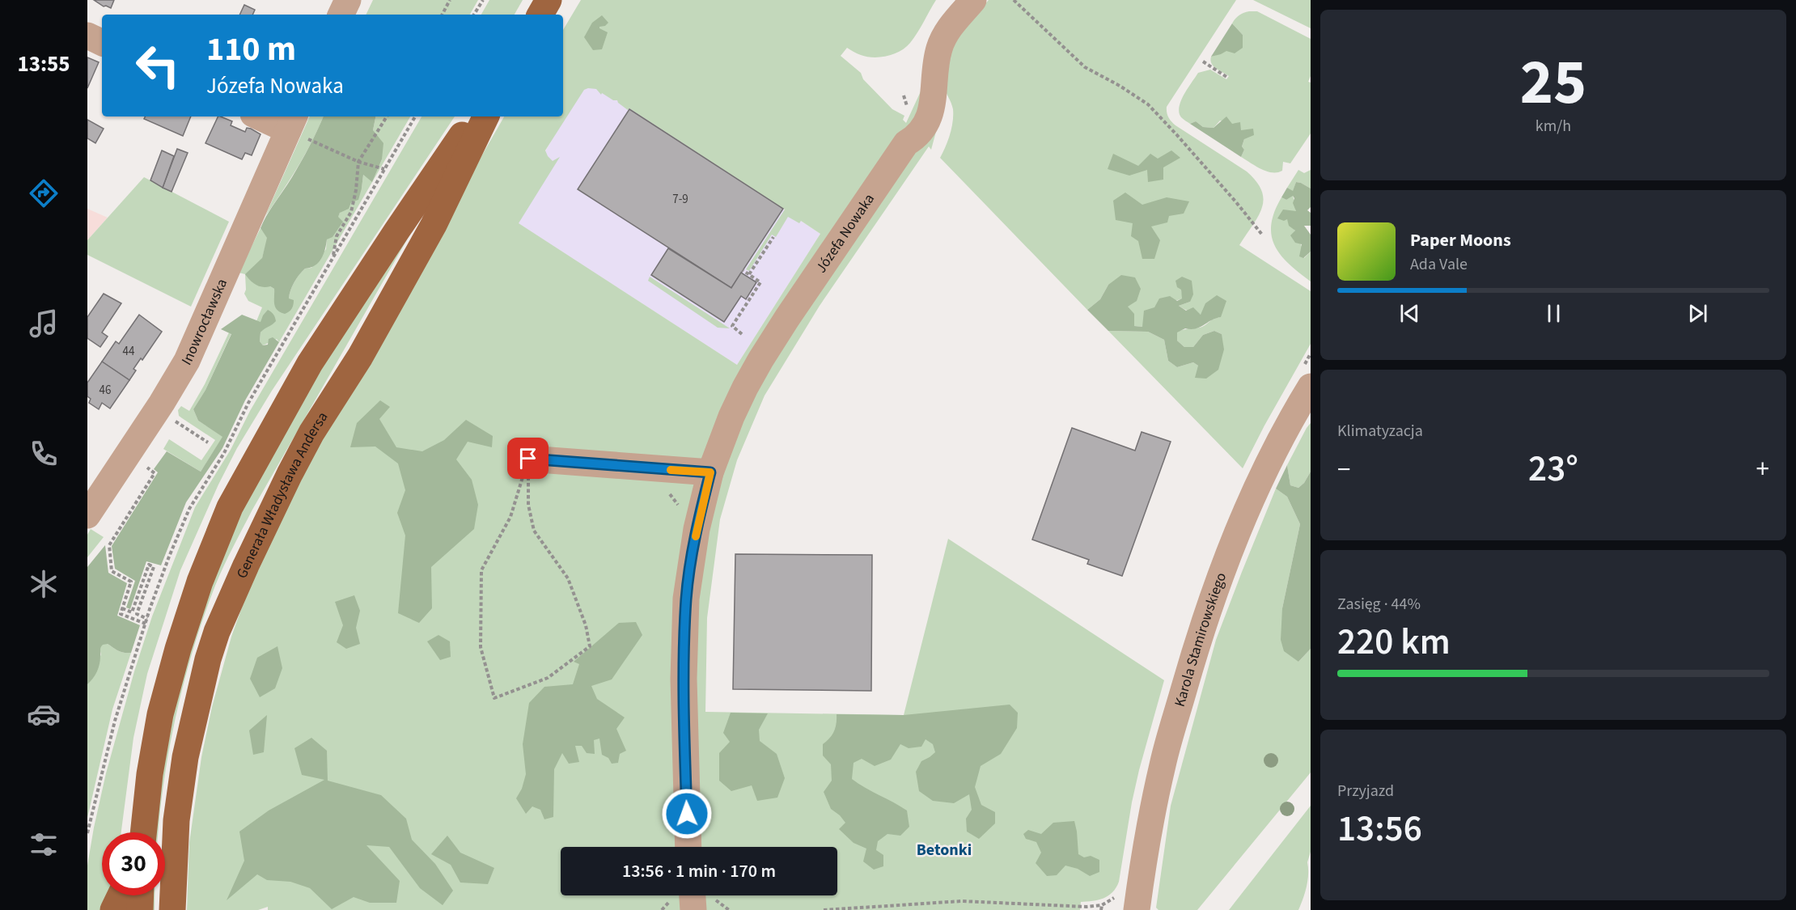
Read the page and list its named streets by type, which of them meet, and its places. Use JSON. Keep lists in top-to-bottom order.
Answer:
{
  "streets": {
    "main road": ["Generała Władysława Andersa"],
    "street": ["Józefa Nowaka", "Inowrocławska", "Karola Stamirowskiego"]
  },
  "districts": ["Betonki"],
  "house_numbers": ["7-9", "44", "46"],
  "page": {
    "tabs": "13:55",
    "tile": [
      ["25", "km/h"],
      "Klimatyzacja",
      ["Zasięg · 44%", "220 km"],
      ["Przyjazd", "13:56"]
    ],
    "turn": ["110 m", "Józefa Nowaka"],
    "song": ["Paper Moons", "Ada Vale"],
    "heat": ["−", "23°", "+"],
    "limit": "30",
    "trip": "13:56 · 1 min · 170 m"
  }
}
